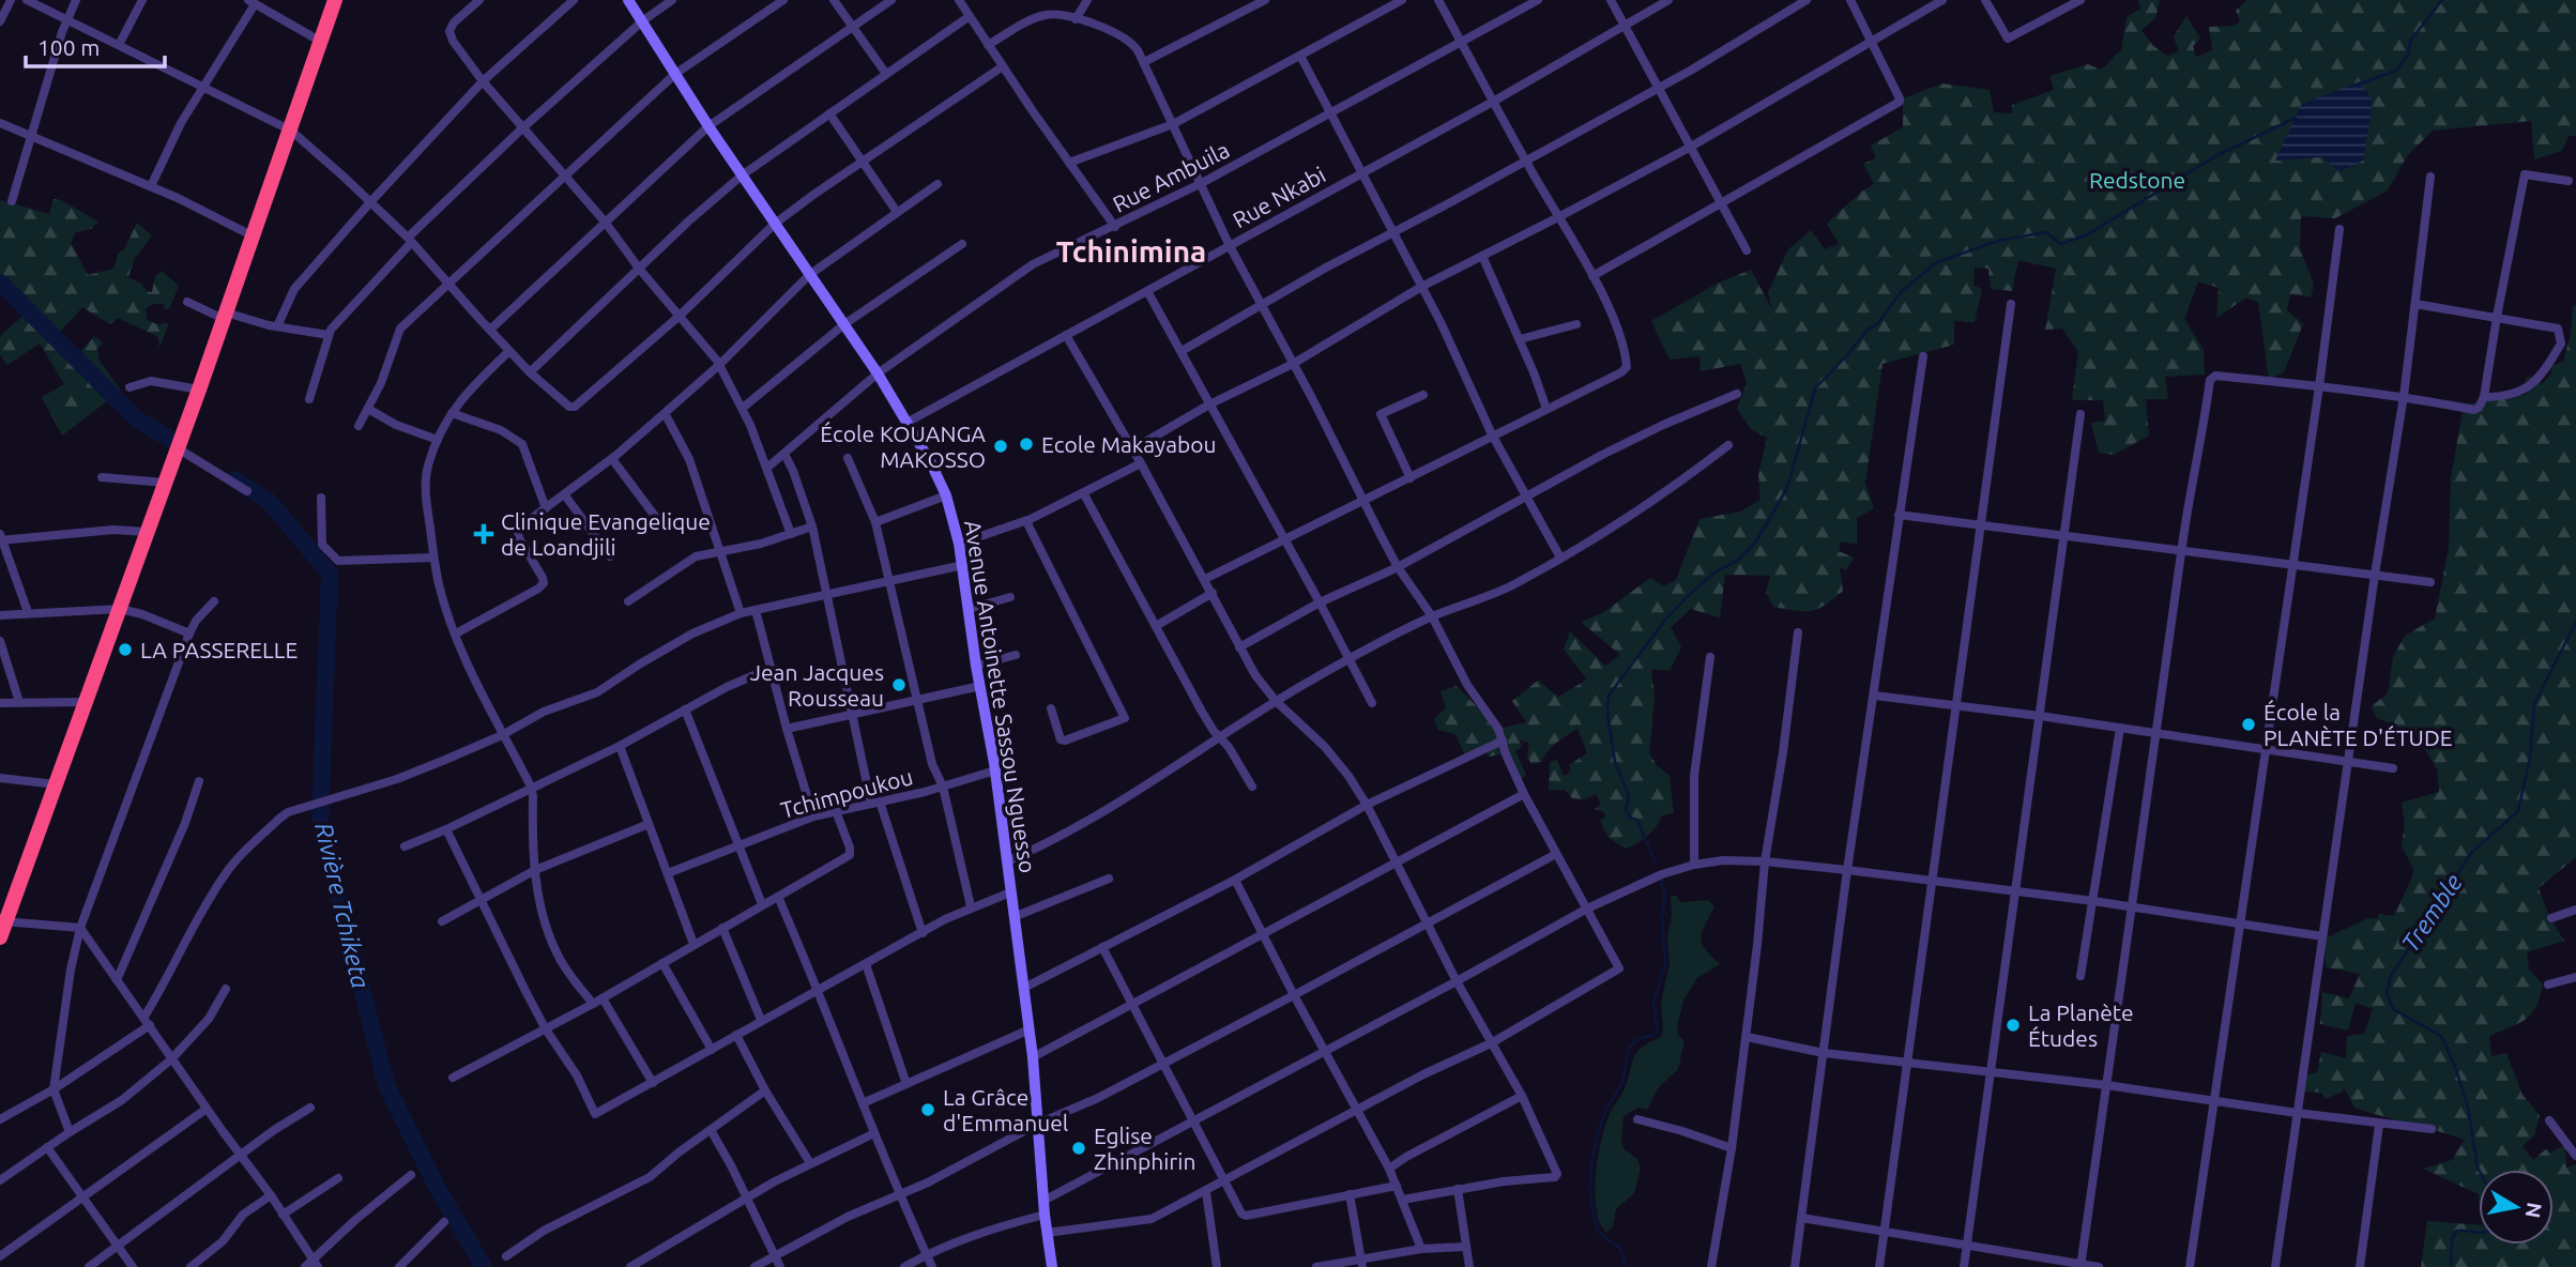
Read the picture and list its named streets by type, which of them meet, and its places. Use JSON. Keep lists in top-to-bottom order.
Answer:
{
  "streets": {
    "street": [
      "Rue Ambuila",
      "Rue Nkabi",
      "Avenue Antoinette Sassou Nguesso",
      "Tchimpoukou"
    ]
  },
  "crossings": [
    ["Rue Ambuila", "Avenue Antoinette Sassou Nguesso"],
    ["Rue Nkabi", "Avenue Antoinette Sassou Nguesso"],
    ["Avenue Antoinette Sassou Nguesso", "Tchimpoukou"]
  ],
  "districts": ["Tchinimina"],
  "water": ["Rivière Tchiketa", "Tremble"],
  "parks": ["Redstone"],
  "places": {
    "other": [
      "Ecole Makayabou",
      "École KOUANGA MAKOSSO",
      "LA PASSERELLE",
      "Jean Jacques Rousseau",
      "École la PLANÈTE D'ÉTUDE",
      "La Planète Études",
      "La Grâce d'Emmanuel",
      "Eglise Zhinphirin"
    ],
    "health": ["Clinique Evangelique de Loandjili"]
  },
  "scale_bar": "100 m",
  "north": "right"
}
